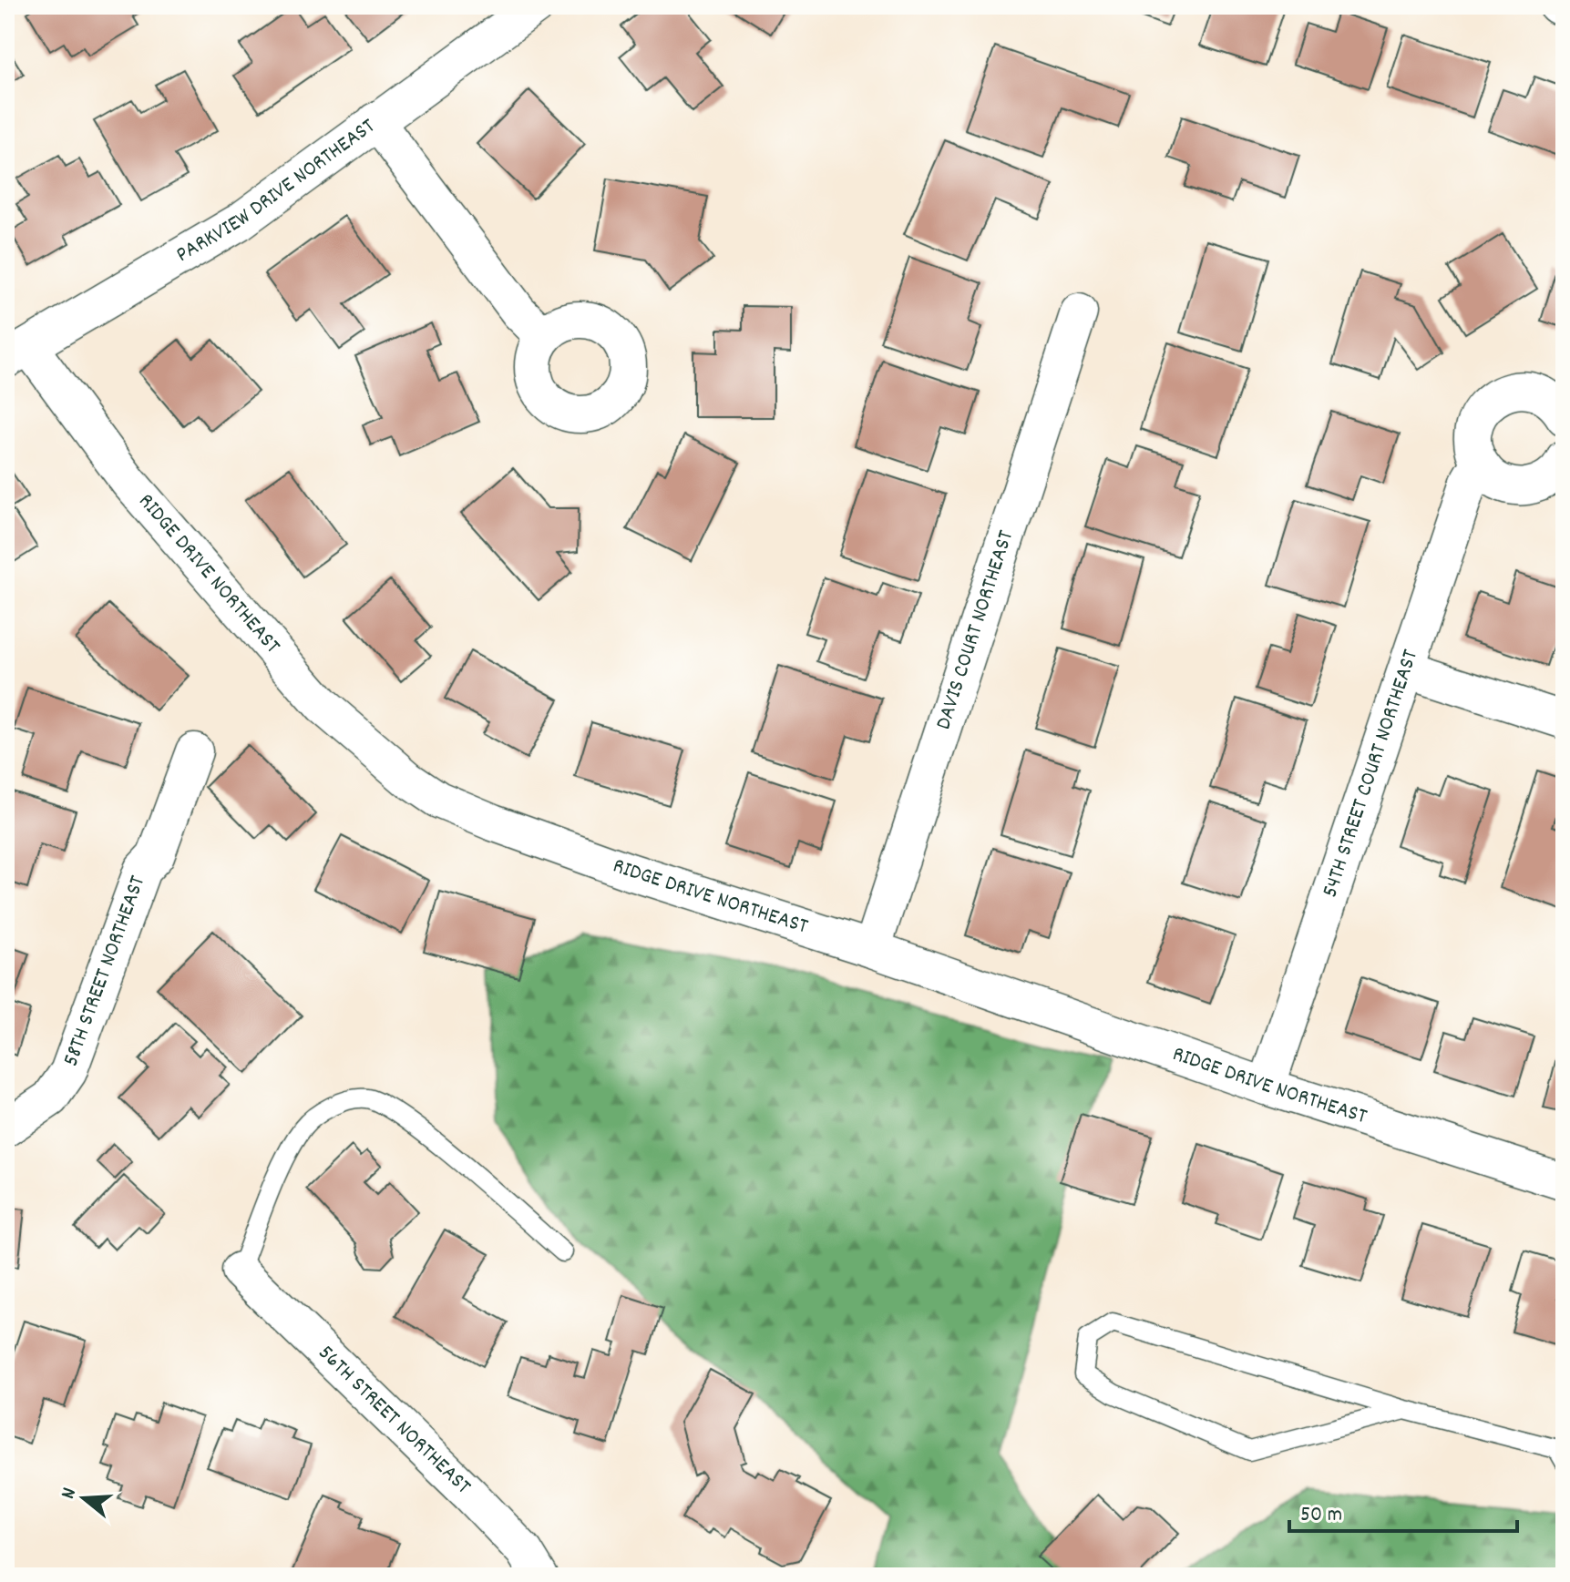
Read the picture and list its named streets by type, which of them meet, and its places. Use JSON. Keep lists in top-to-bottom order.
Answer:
{
  "streets": {
    "street": [
      "PARKVIEW DRIVE NORTHEAST",
      "RIDGE DRIVE NORTHEAST",
      "DAVIS COURT NORTHEAST",
      "54TH STREET COURT NORTHEAST",
      "58TH STREET NORTHEAST",
      "56TH STREET NORTHEAST"
    ]
  },
  "crossings": [
    ["PARKVIEW DRIVE NORTHEAST", "RIDGE DRIVE NORTHEAST"],
    ["RIDGE DRIVE NORTHEAST", "DAVIS COURT NORTHEAST"],
    ["RIDGE DRIVE NORTHEAST", "54TH STREET COURT NORTHEAST"]
  ],
  "scale_bar": "50 m",
  "north": "left"
}
